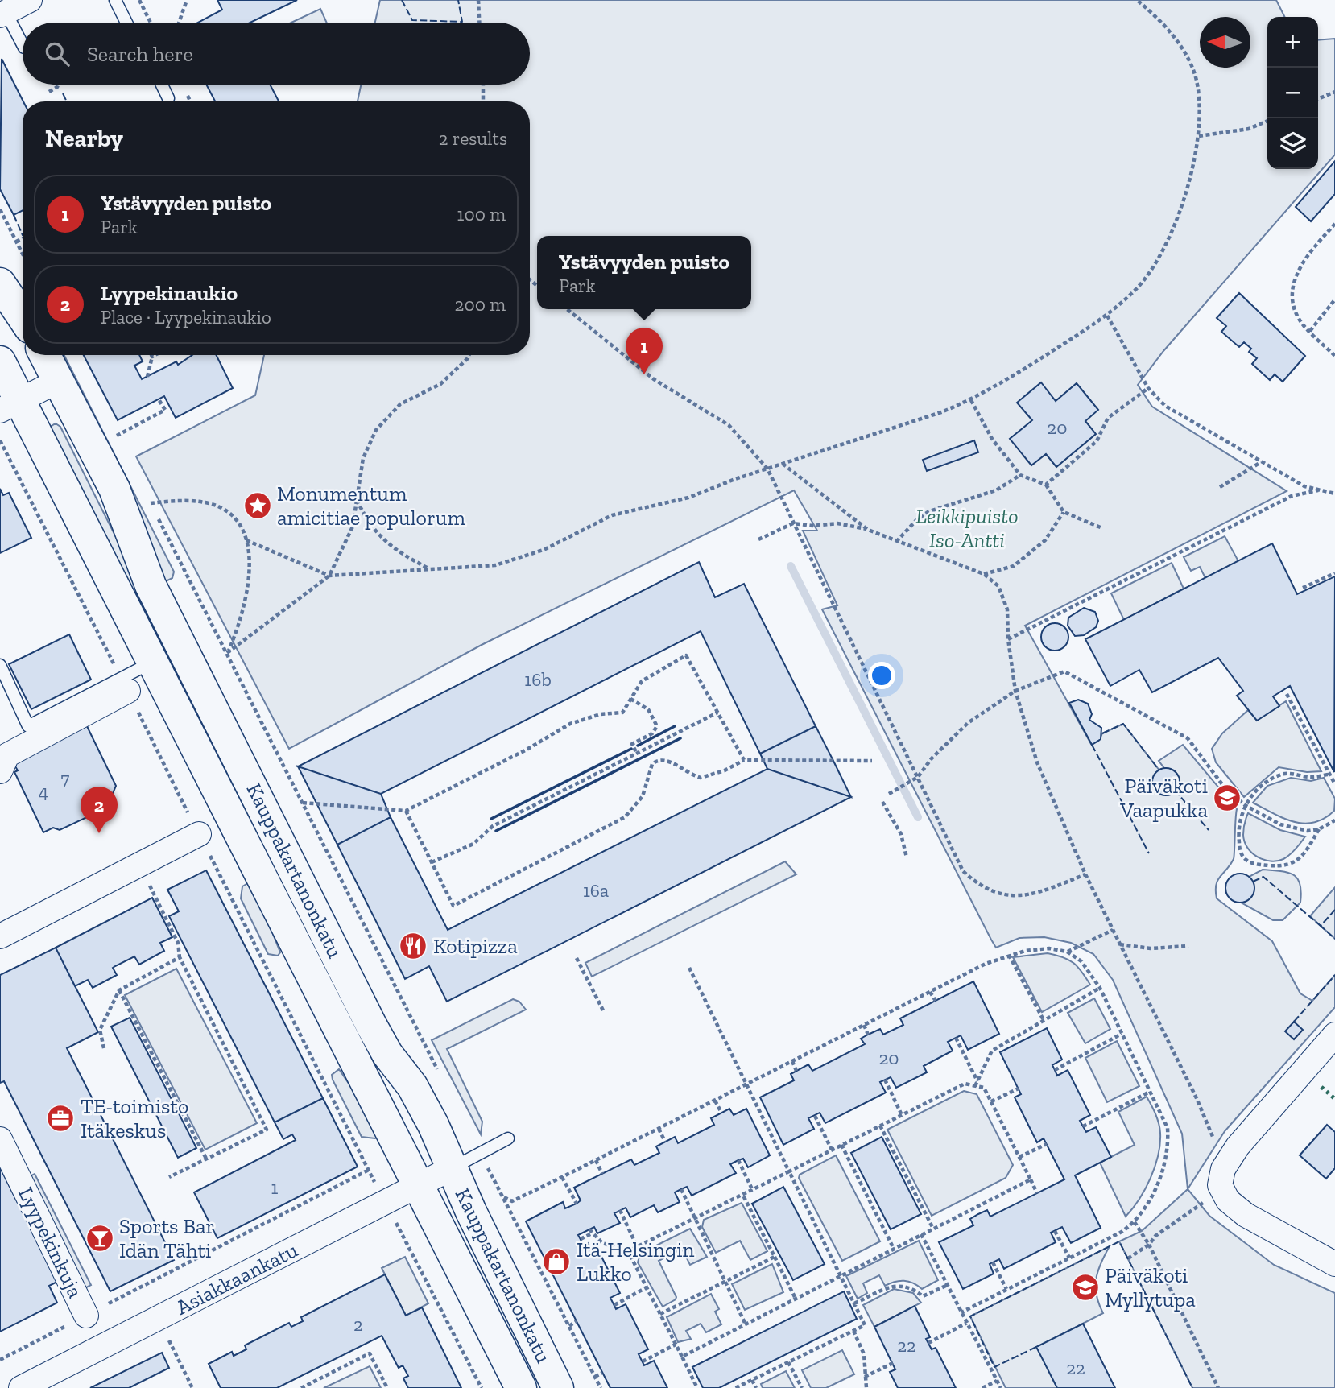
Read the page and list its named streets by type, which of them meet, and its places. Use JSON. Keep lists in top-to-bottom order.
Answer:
{
  "streets": {
    "main road": ["Kauppakartanonkatu"],
    "street": ["Lyypekinkuja", "Asiakkaankatu"]
  },
  "crossings": [
    ["Kauppakartanonkatu", "Asiakkaankatu"]
  ],
  "parks": ["Leikkipuisto Iso-Antti"],
  "places": {
    "place": ["Monumentum amicitiae populorum"],
    "school or university": ["Päiväkoti Vaapukka", "Päiväkoti Myllytupa"],
    "restaurant": ["Kotipizza"],
    "office": ["TE-toimisto Itäkeskus"],
    "bar": ["Sports Bar Idän Tähti"],
    "shop": ["Itä-Helsingin Lukko"]
  },
  "house_numbers": [
    "20",
    "16b",
    "7",
    "4",
    "16a",
    "20",
    "1",
    "2",
    "22",
    "22"
  ],
  "north": "left",
  "page": {
    "map_buttons": ["+", "−"],
    "search": "Search here",
    "heading": ["Nearby", "2 results"],
    "list": [
      {
        "mark": "1",
        "name": "Ystävyyden puisto",
        "note": "Park",
        "value": "100 m"
      },
      {
        "mark": "2",
        "name": "Lyypekinaukio",
        "note": "Place · Lyypekinaukio",
        "value": "200 m"
      }
    ],
    "popup": ["Ystävyyden puisto", "Park"],
    "pins": ["1", "2"]
  }
}
